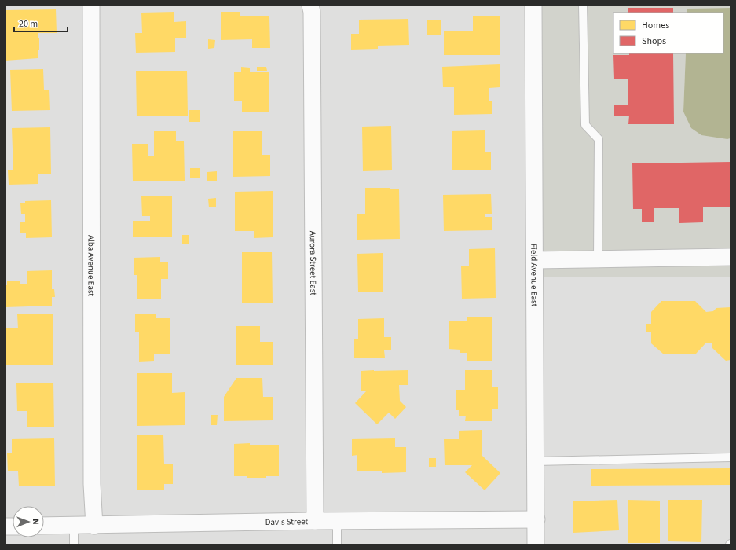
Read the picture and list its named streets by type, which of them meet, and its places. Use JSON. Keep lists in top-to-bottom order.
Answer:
{
  "streets": {
    "street": [
      "Aurora Street East",
      "Alba Avenue East",
      "Field Avenue East",
      "Davis Street"
    ]
  },
  "crossings": [
    ["Aurora Street East", "Davis Street"],
    ["Alba Avenue East", "Davis Street"],
    ["Field Avenue East", "Davis Street"]
  ],
  "legend": ["Homes", "Shops"],
  "scale_bar": "20 m",
  "north": "right"
}
